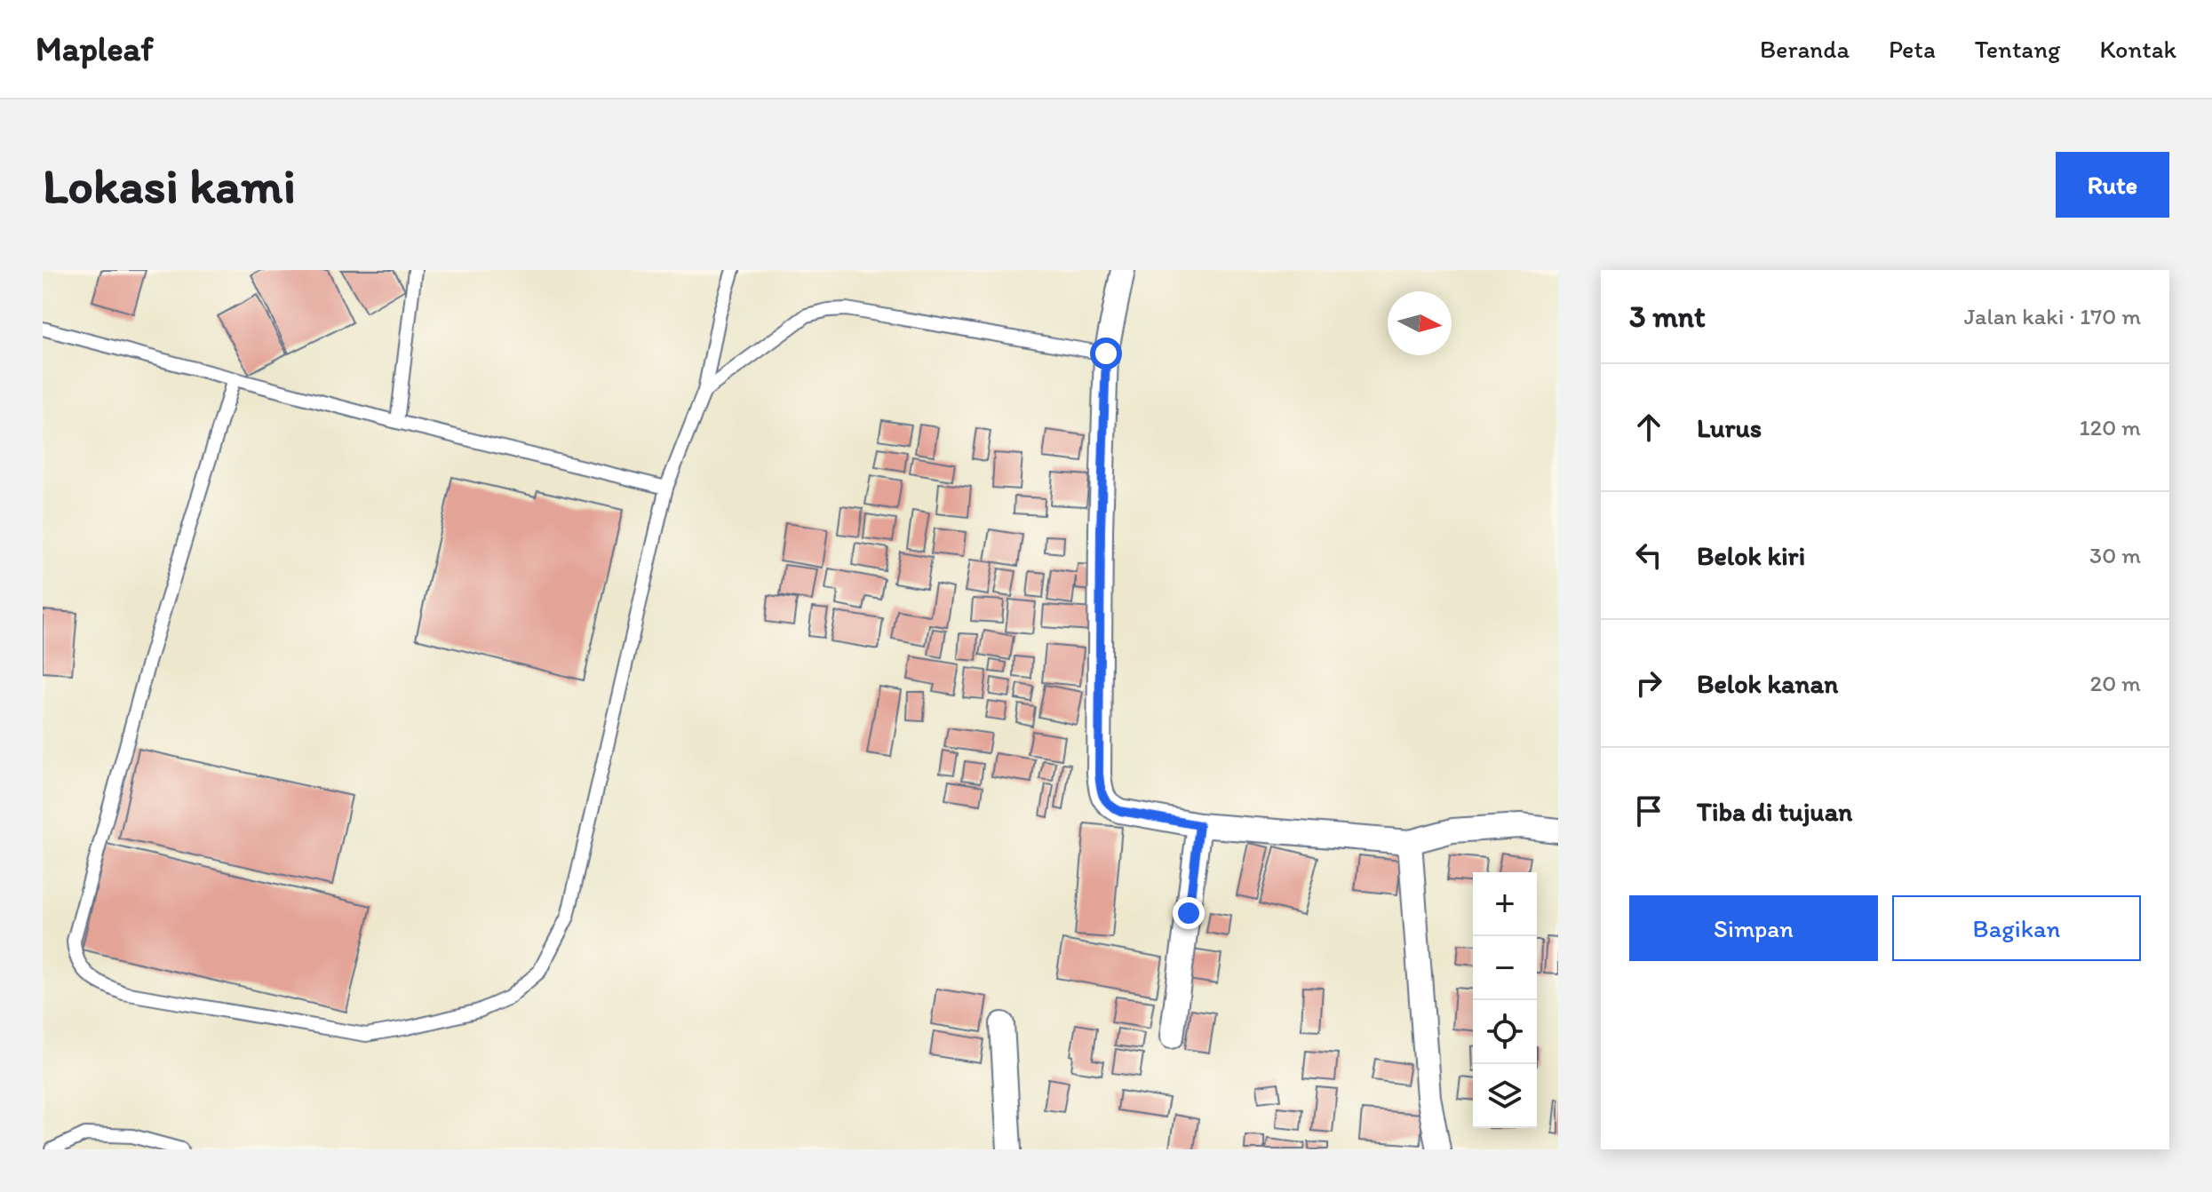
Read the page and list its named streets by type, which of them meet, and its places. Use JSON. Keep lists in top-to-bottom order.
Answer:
{
  "north": "right",
  "page": {
    "header": "Mapleaf",
    "nav": [
      "Beranda",
      "Peta",
      "Tentang",
      "Kontak"
    ],
    "buttons": [
      "Rute",
      ["Simpan", "Bagikan"]
    ],
    "title": "Lokasi kami",
    "heading": ["3 mnt", "Jalan kaki · 170 m"],
    "list": [
      ["Lurus", "120 m"],
      ["Belok kiri", "30 m"],
      ["Belok kanan", "20 m"],
      "Tiba di tujuan"
    ],
    "map_buttons": ["+", "−"]
  }
}
